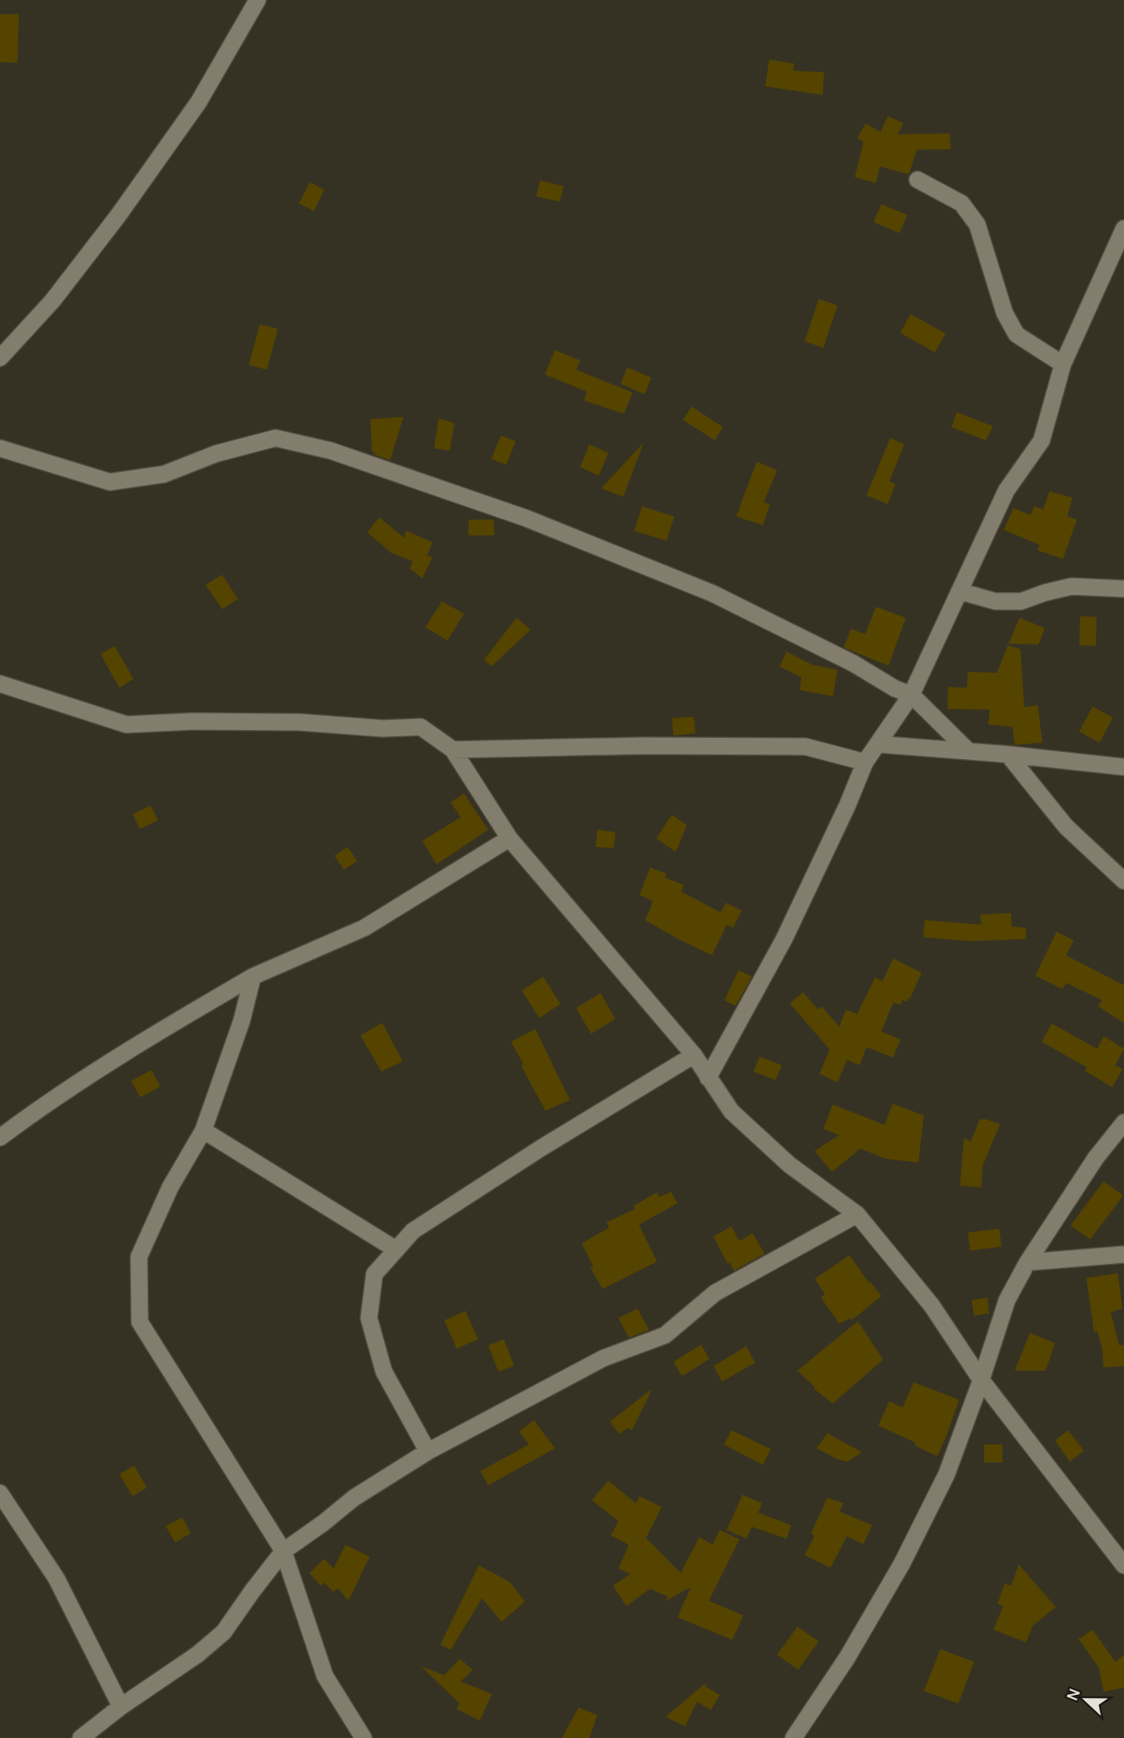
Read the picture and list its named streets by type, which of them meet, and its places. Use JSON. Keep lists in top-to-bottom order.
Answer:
{
  "north": "left"
}
